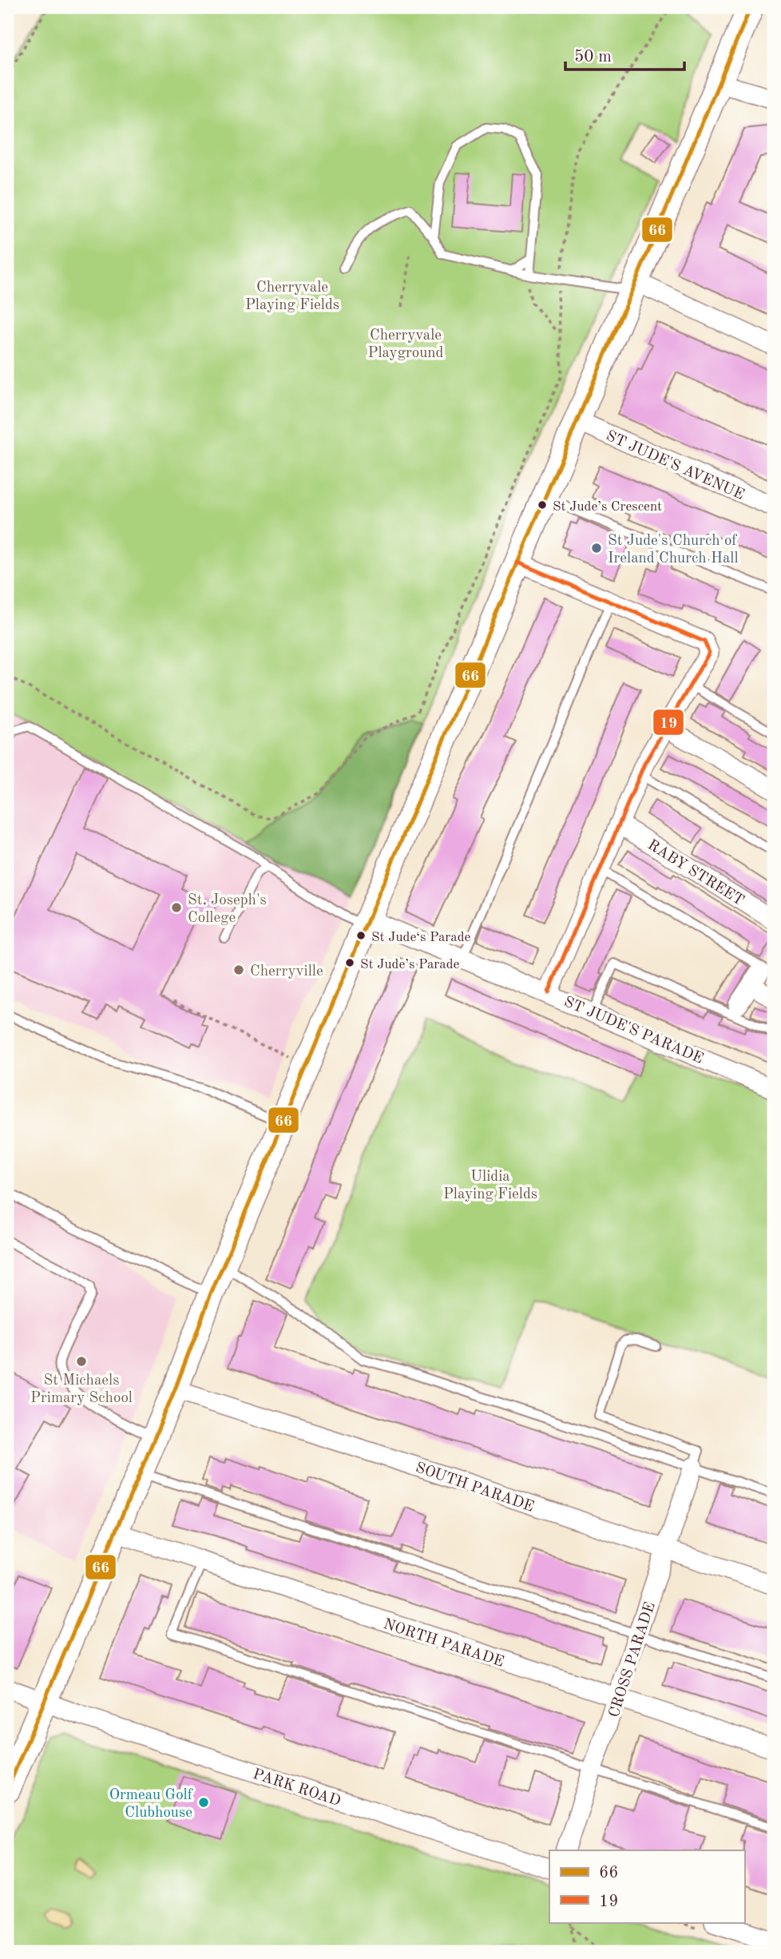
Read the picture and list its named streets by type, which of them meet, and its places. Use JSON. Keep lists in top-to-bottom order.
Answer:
{
  "streets": {
    "street": [
      "ST JUDE'S AVENUE",
      "RABY STREET",
      "ST JUDE'S PARADE",
      "SOUTH PARADE",
      "NORTH PARADE",
      "CROSS PARADE",
      "PARK ROAD"
    ]
  },
  "crossings": [
    ["SOUTH PARADE", "CROSS PARADE"],
    ["NORTH PARADE", "CROSS PARADE"]
  ],
  "parks": ["Cherryvale Playing Fields", "Cherryvale Playground", "Ulidia Playing Fields"],
  "places": [
    "St Jude’s Crescent",
    "St Jude's Church of Ireland Church Hall",
    "St. Joseph's College",
    "St Jude‘s Parade",
    "St Jude’s Parade",
    "Cherryville",
    "St Michaels Primary School",
    "Ormeau Golf Clubhouse"
  ],
  "lines": ["transit line 66", "transit line 19"],
  "legend": ["66", "19"],
  "scale_bar": "50 m"
}
